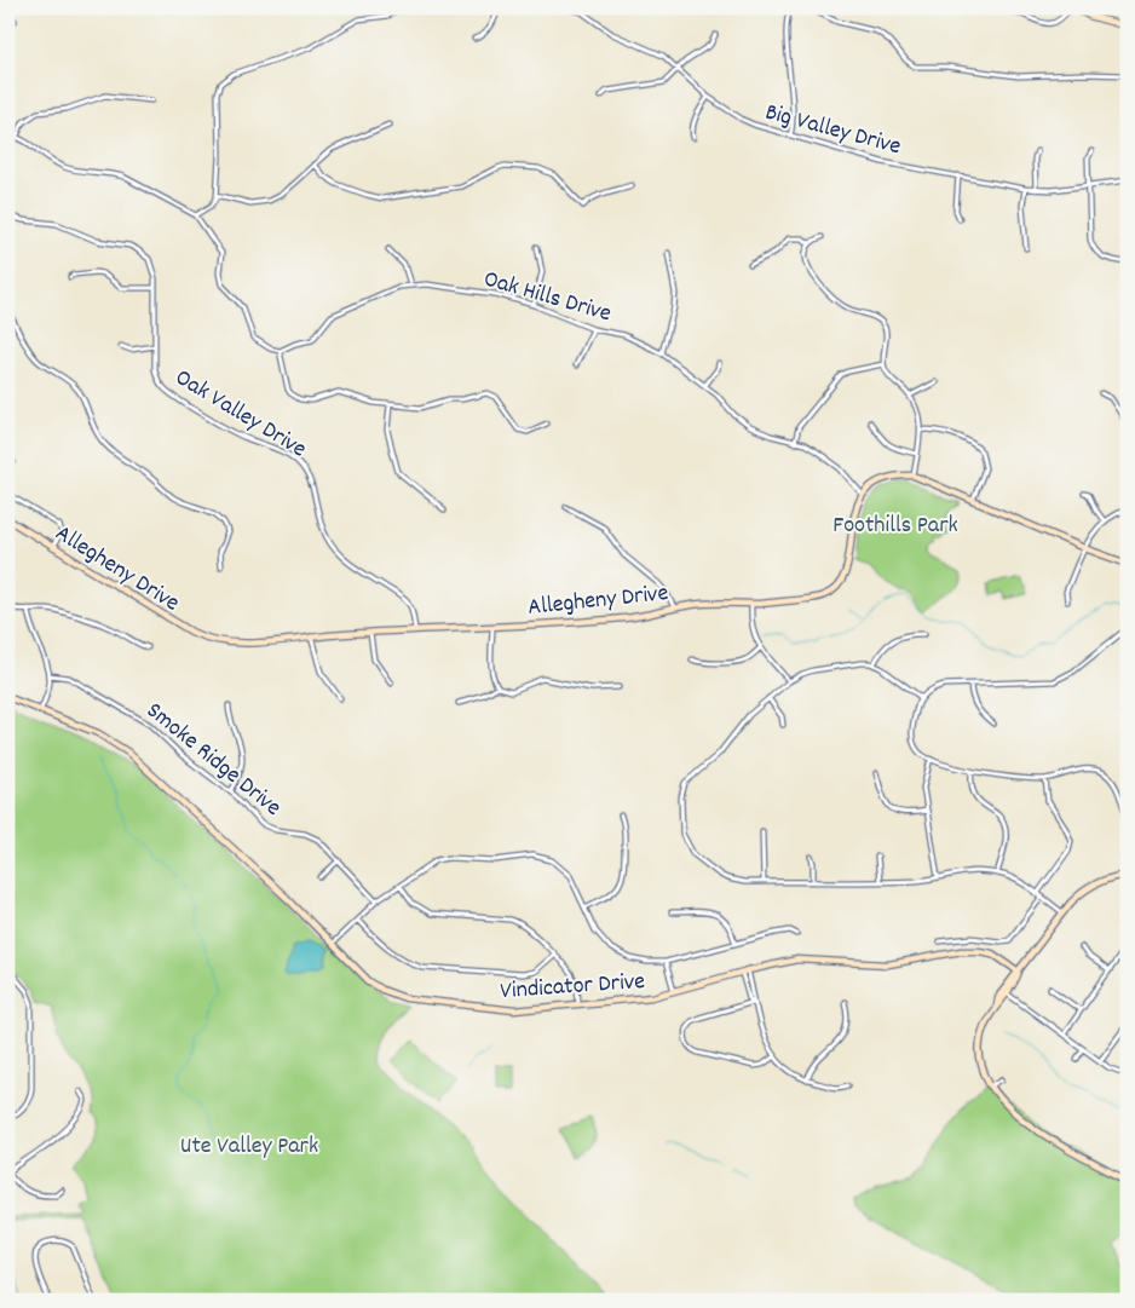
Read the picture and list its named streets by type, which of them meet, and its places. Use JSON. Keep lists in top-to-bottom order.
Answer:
{
  "streets": {
    "main road": ["Allegheny Drive", "Vindicator Drive"],
    "street": [
      "Big Valley Drive",
      "Oak Hills Drive",
      "Oak Valley Drive",
      "Smoke Ridge Drive"
    ]
  },
  "crossings": [
    ["Oak Hills Drive", "Allegheny Drive"],
    ["Oak Valley Drive", "Allegheny Drive"]
  ],
  "parks": ["Foothills Park", "Ute Valley Park"]
}
